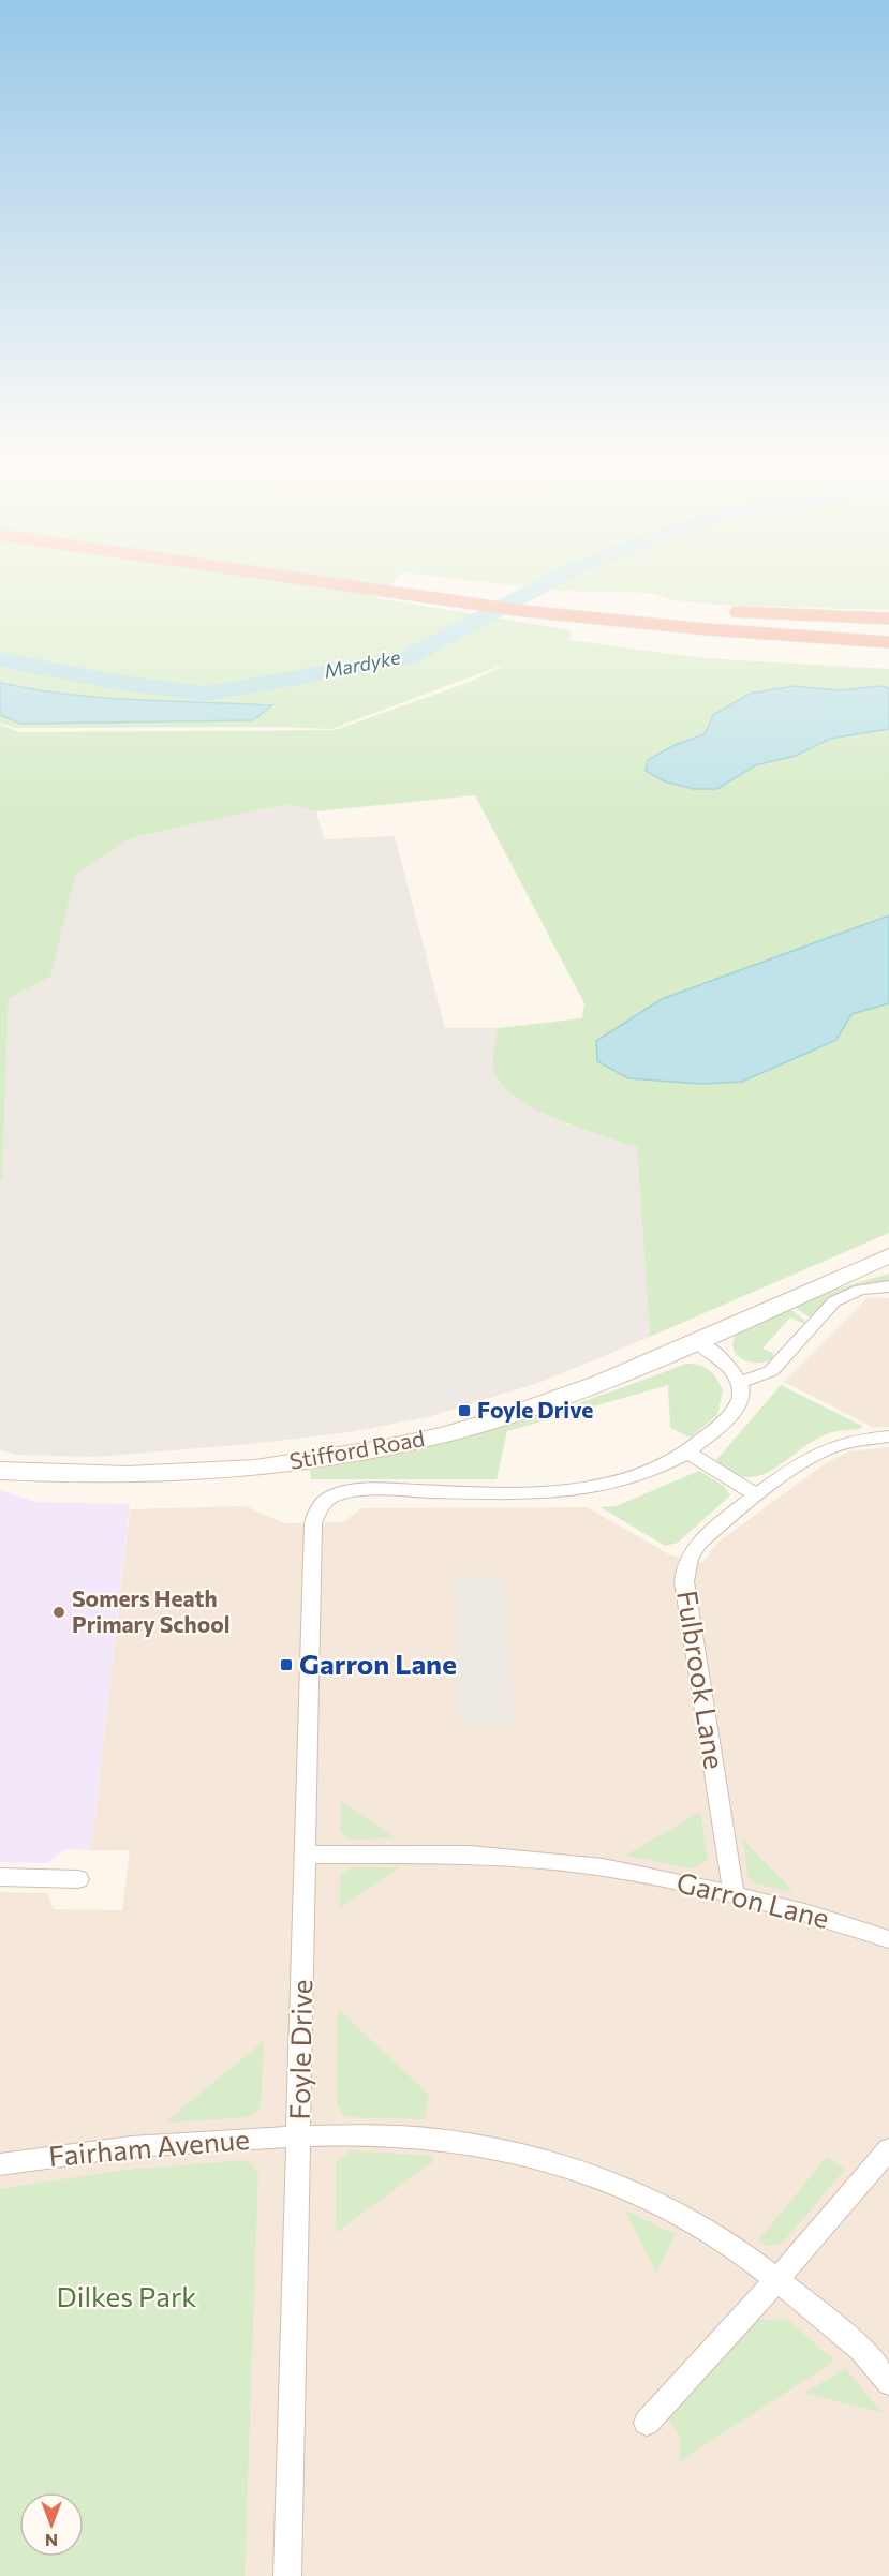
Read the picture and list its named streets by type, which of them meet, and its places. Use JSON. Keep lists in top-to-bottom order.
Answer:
{
  "streets": {
    "main road": ["Stifford Road"],
    "street": [
      "Fulbrook Lane",
      "Garron Lane",
      "Foyle Drive",
      "Fairham Avenue"
    ]
  },
  "crossings": [
    ["Stifford Road", "Foyle Drive"],
    ["Fulbrook Lane", "Garron Lane"],
    ["Garron Lane", "Foyle Drive"],
    ["Foyle Drive", "Fairham Avenue"]
  ],
  "water": ["Mardyke"],
  "parks": ["Dilkes Park"],
  "places": {
    "transit": ["Foyle Drive", "Garron Lane"],
    "other": ["Somers Heath Primary School"]
  },
  "north": "bottom"
}
